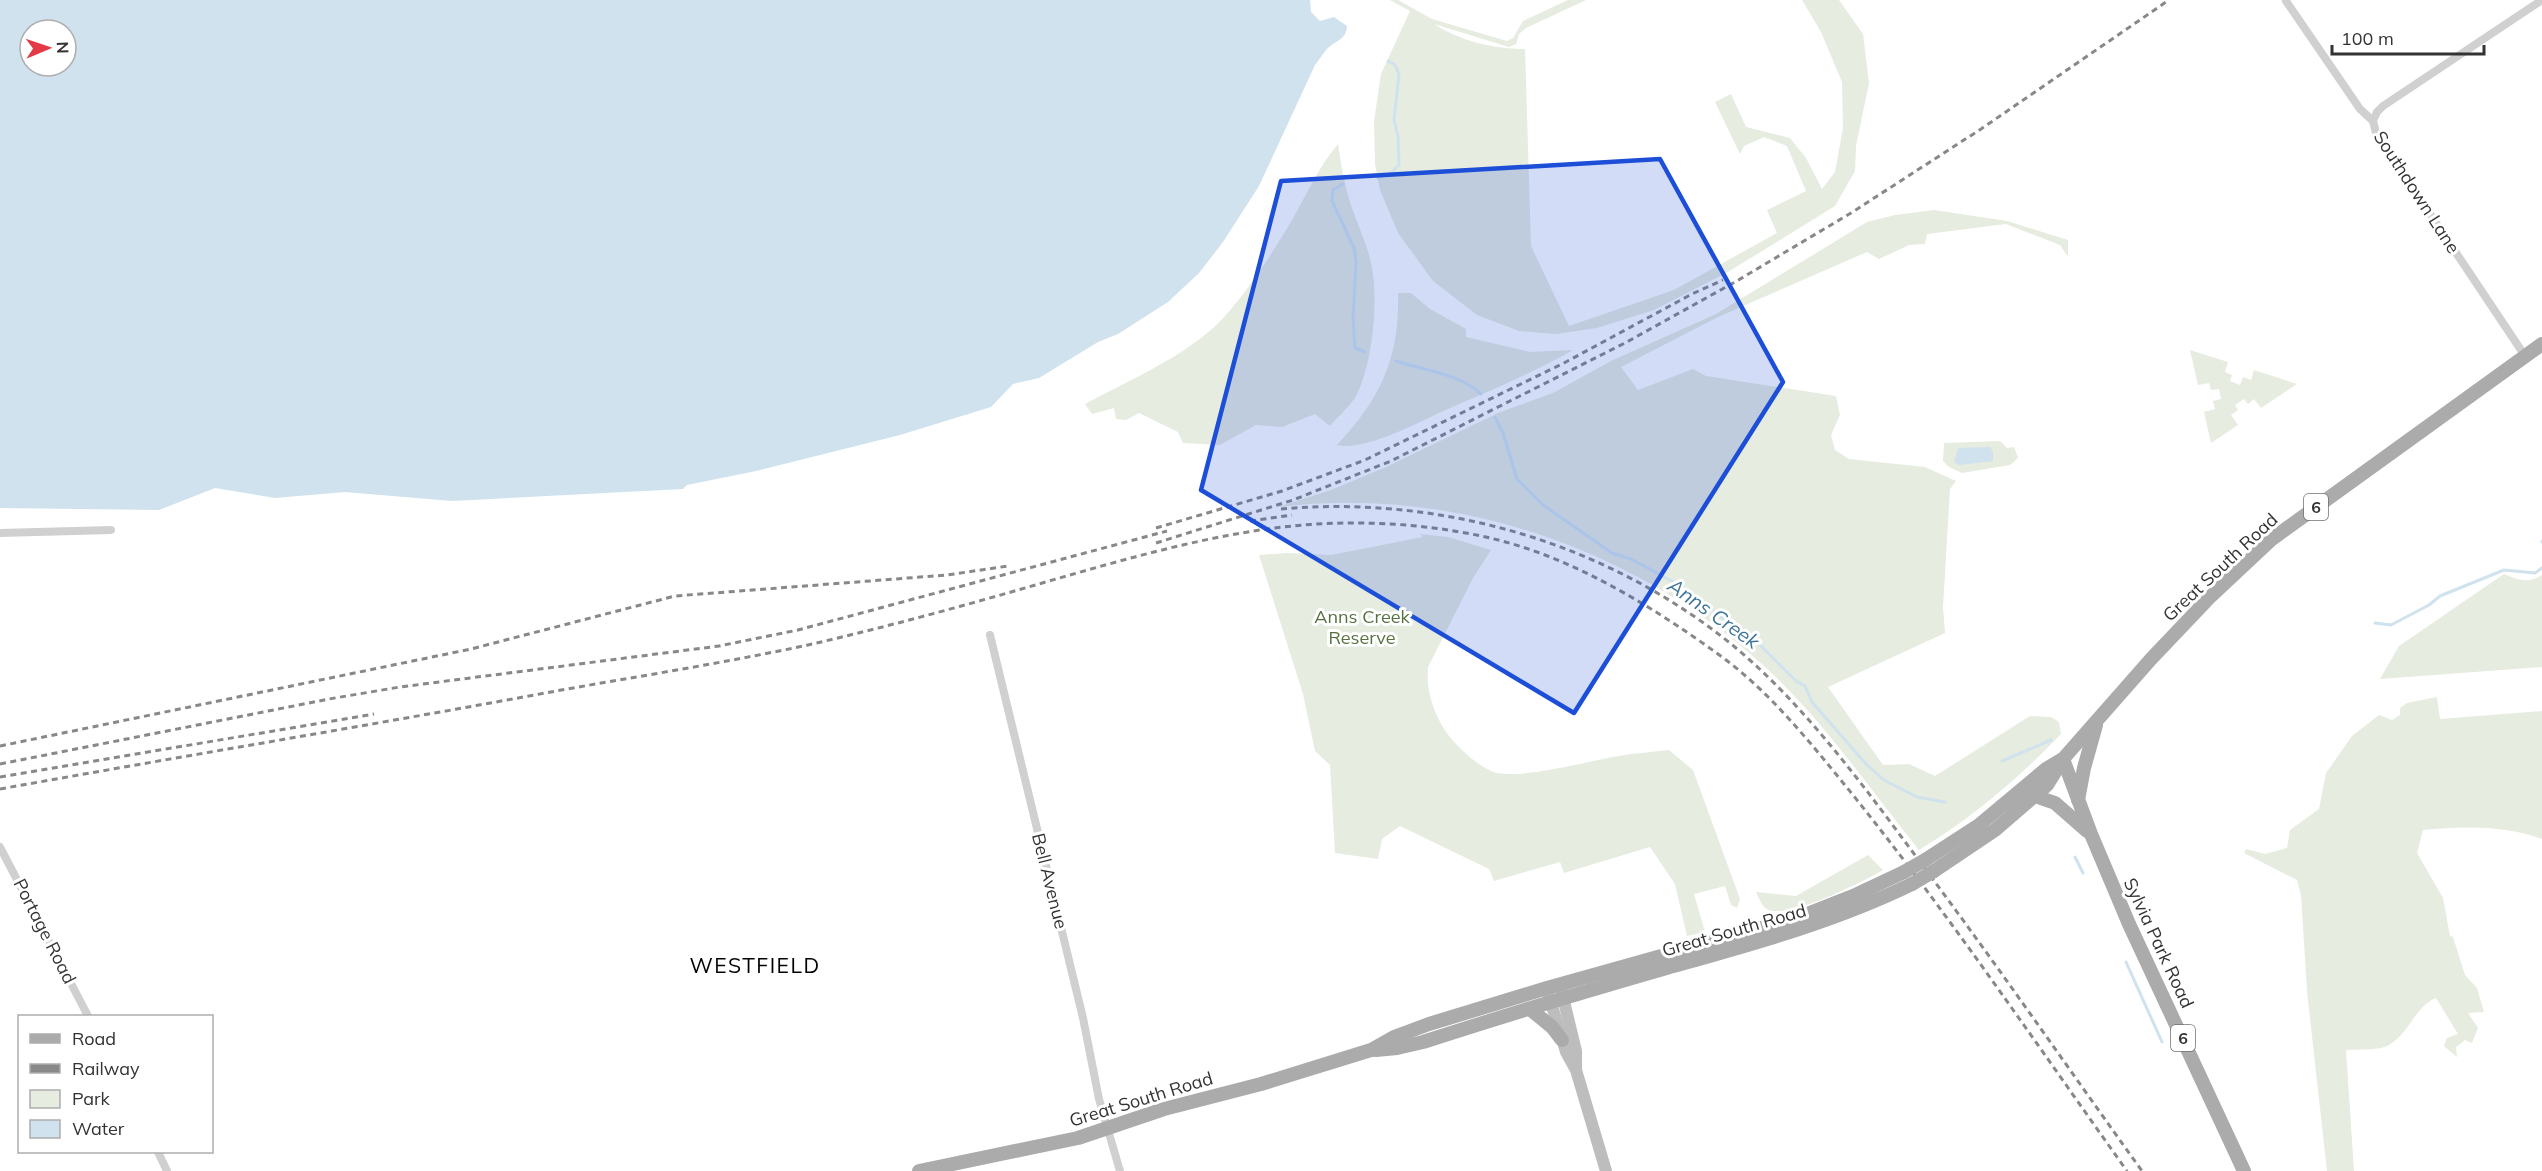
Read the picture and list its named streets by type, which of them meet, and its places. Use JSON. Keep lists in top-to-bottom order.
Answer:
{
  "streets": {
    "main road": ["6", "Great South Road", "Sylvia Park Road"],
    "street": ["Southdown Lane", "Bell Avenue", "Portage Road"]
  },
  "crossings": [
    ["Southdown Lane", "Great South Road"],
    ["Great South Road", "Bell Avenue"],
    ["Great South Road", "Sylvia Park Road"]
  ],
  "districts": ["WESTFIELD"],
  "water": ["Anns Creek"],
  "parks": ["Anns Creek Reserve"],
  "legend": [
    "Road",
    "Railway",
    "Park",
    "Water"
  ],
  "scale_bar": "100 m",
  "north": "right"
}
